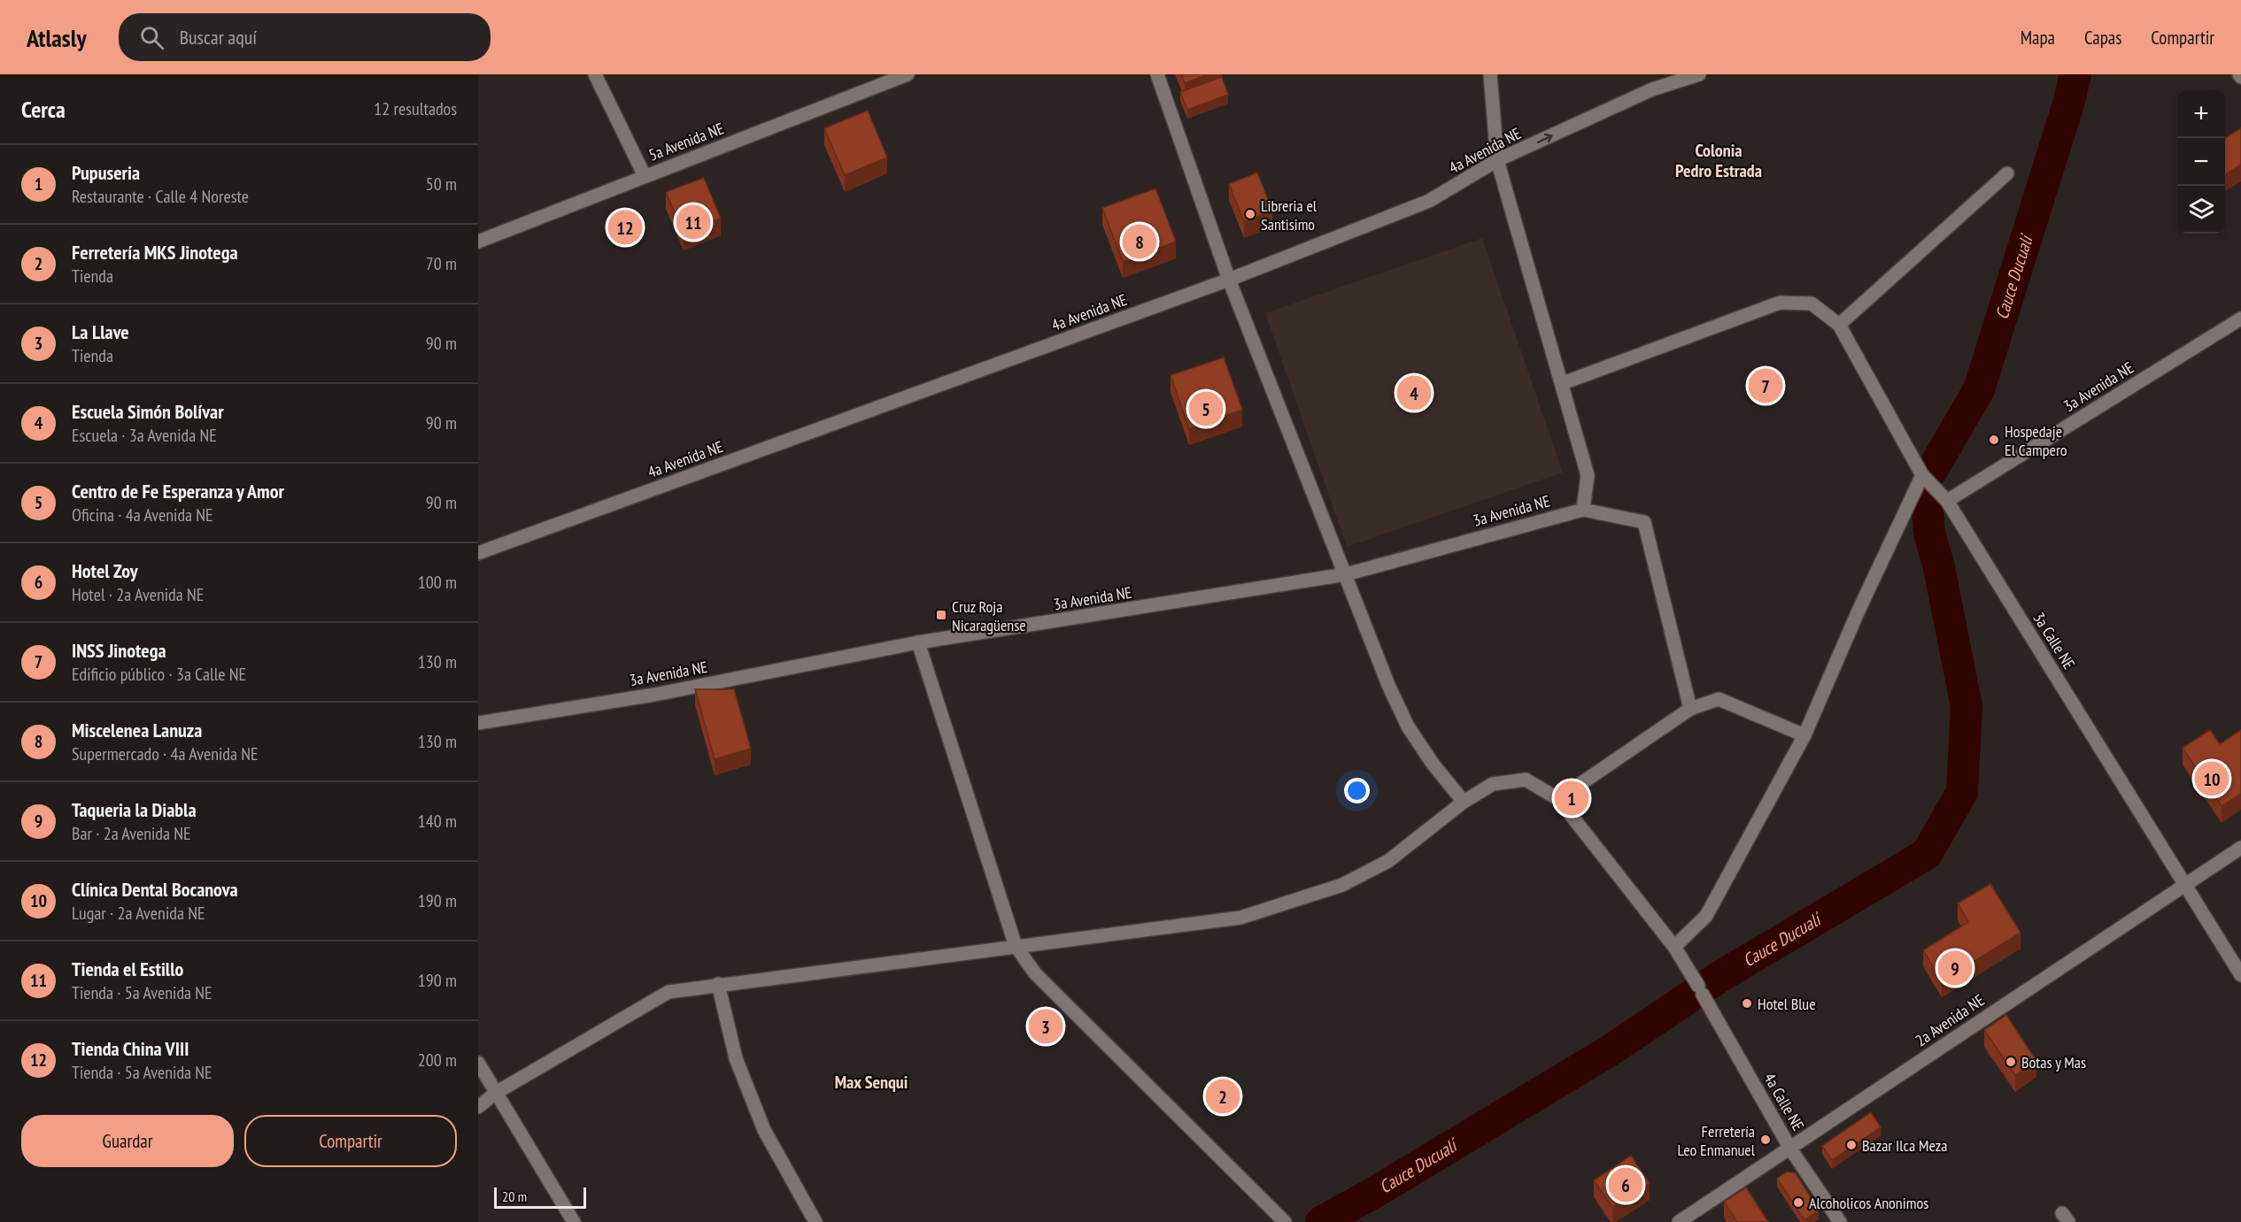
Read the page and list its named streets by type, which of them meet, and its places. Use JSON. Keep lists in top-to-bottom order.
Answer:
{
  "streets": {
    "street": [
      "5a Avenida NE",
      "4a Avenida NE",
      "3a Avenida NE",
      "3a Calle NE",
      "2a Avenida NE",
      "4a Calle NE"
    ]
  },
  "crossings": [
    ["3a Avenida NE", "3a Calle NE"],
    ["3a Calle NE", "2a Avenida NE"],
    ["2a Avenida NE", "4a Calle NE"]
  ],
  "districts": ["Colonia Pedro Estrada", "Max Senqui"],
  "water": ["Cauce Ducualí"],
  "places": {
    "other": [
      "Libreria el Santisimo",
      "Hospedaje El Campero",
      "Hotel Blue",
      "Botas y Mas",
      "Ferretería Leo Enmanuel",
      "Bazar Ilca Meza",
      "Alcoholicos Anonimos"
    ],
    "transit": ["Cruz Roja Nicaragüense"]
  },
  "scale_bar": "20 m",
  "page": {
    "header": "Atlasly",
    "search": "Buscar aquí",
    "nav": ["Mapa", "Capas", "Compartir"],
    "heading": ["Cerca", "12 resultados"],
    "map_buttons": ["+", "−"],
    "list": [
      {
        "mark": "1",
        "name": "Pupuseria",
        "note": "Restaurante · Calle 4 Noreste",
        "value": "50 m"
      },
      {
        "mark": "2",
        "name": "Ferretería MKS Jinotega",
        "note": "Tienda",
        "value": "70 m"
      },
      {
        "mark": "3",
        "name": "La Llave",
        "note": "Tienda",
        "value": "90 m"
      },
      {
        "mark": "4",
        "name": "Escuela Simón Bolívar",
        "note": "Escuela · 3a Avenida NE",
        "value": "90 m"
      },
      {
        "mark": "5",
        "name": "Centro de Fe Esperanza y Amor",
        "note": "Oficina · 4a Avenida NE",
        "value": "90 m"
      },
      {
        "mark": "6",
        "name": "Hotel Zoy",
        "note": "Hotel · 2a Avenida NE",
        "value": "100 m"
      },
      {
        "mark": "7",
        "name": "INSS Jinotega",
        "note": "Edificio público · 3a Calle NE",
        "value": "130 m"
      },
      {
        "mark": "8",
        "name": "Miscelenea Lanuza",
        "note": "Supermercado · 4a Avenida NE",
        "value": "130 m"
      },
      {
        "mark": "9",
        "name": "Taqueria la Diabla",
        "note": "Bar · 2a Avenida NE",
        "value": "140 m"
      },
      {
        "mark": "10",
        "name": "Clínica Dental Bocanova",
        "note": "Lugar · 2a Avenida NE",
        "value": "190 m"
      },
      {
        "mark": "11",
        "name": "Tienda el Estillo",
        "note": "Tienda · 5a Avenida NE",
        "value": "190 m"
      },
      {
        "mark": "12",
        "name": "Tienda China VIII",
        "note": "Tienda · 5a Avenida NE",
        "value": "200 m"
      }
    ],
    "pins": [
      "11",
      "12",
      "8",
      "7",
      "4",
      "5",
      "10",
      "1",
      "9",
      "3",
      "2",
      "6"
    ],
    "buttons": ["Guardar", "Compartir"],
    "scale": "20 m"
  }
}
